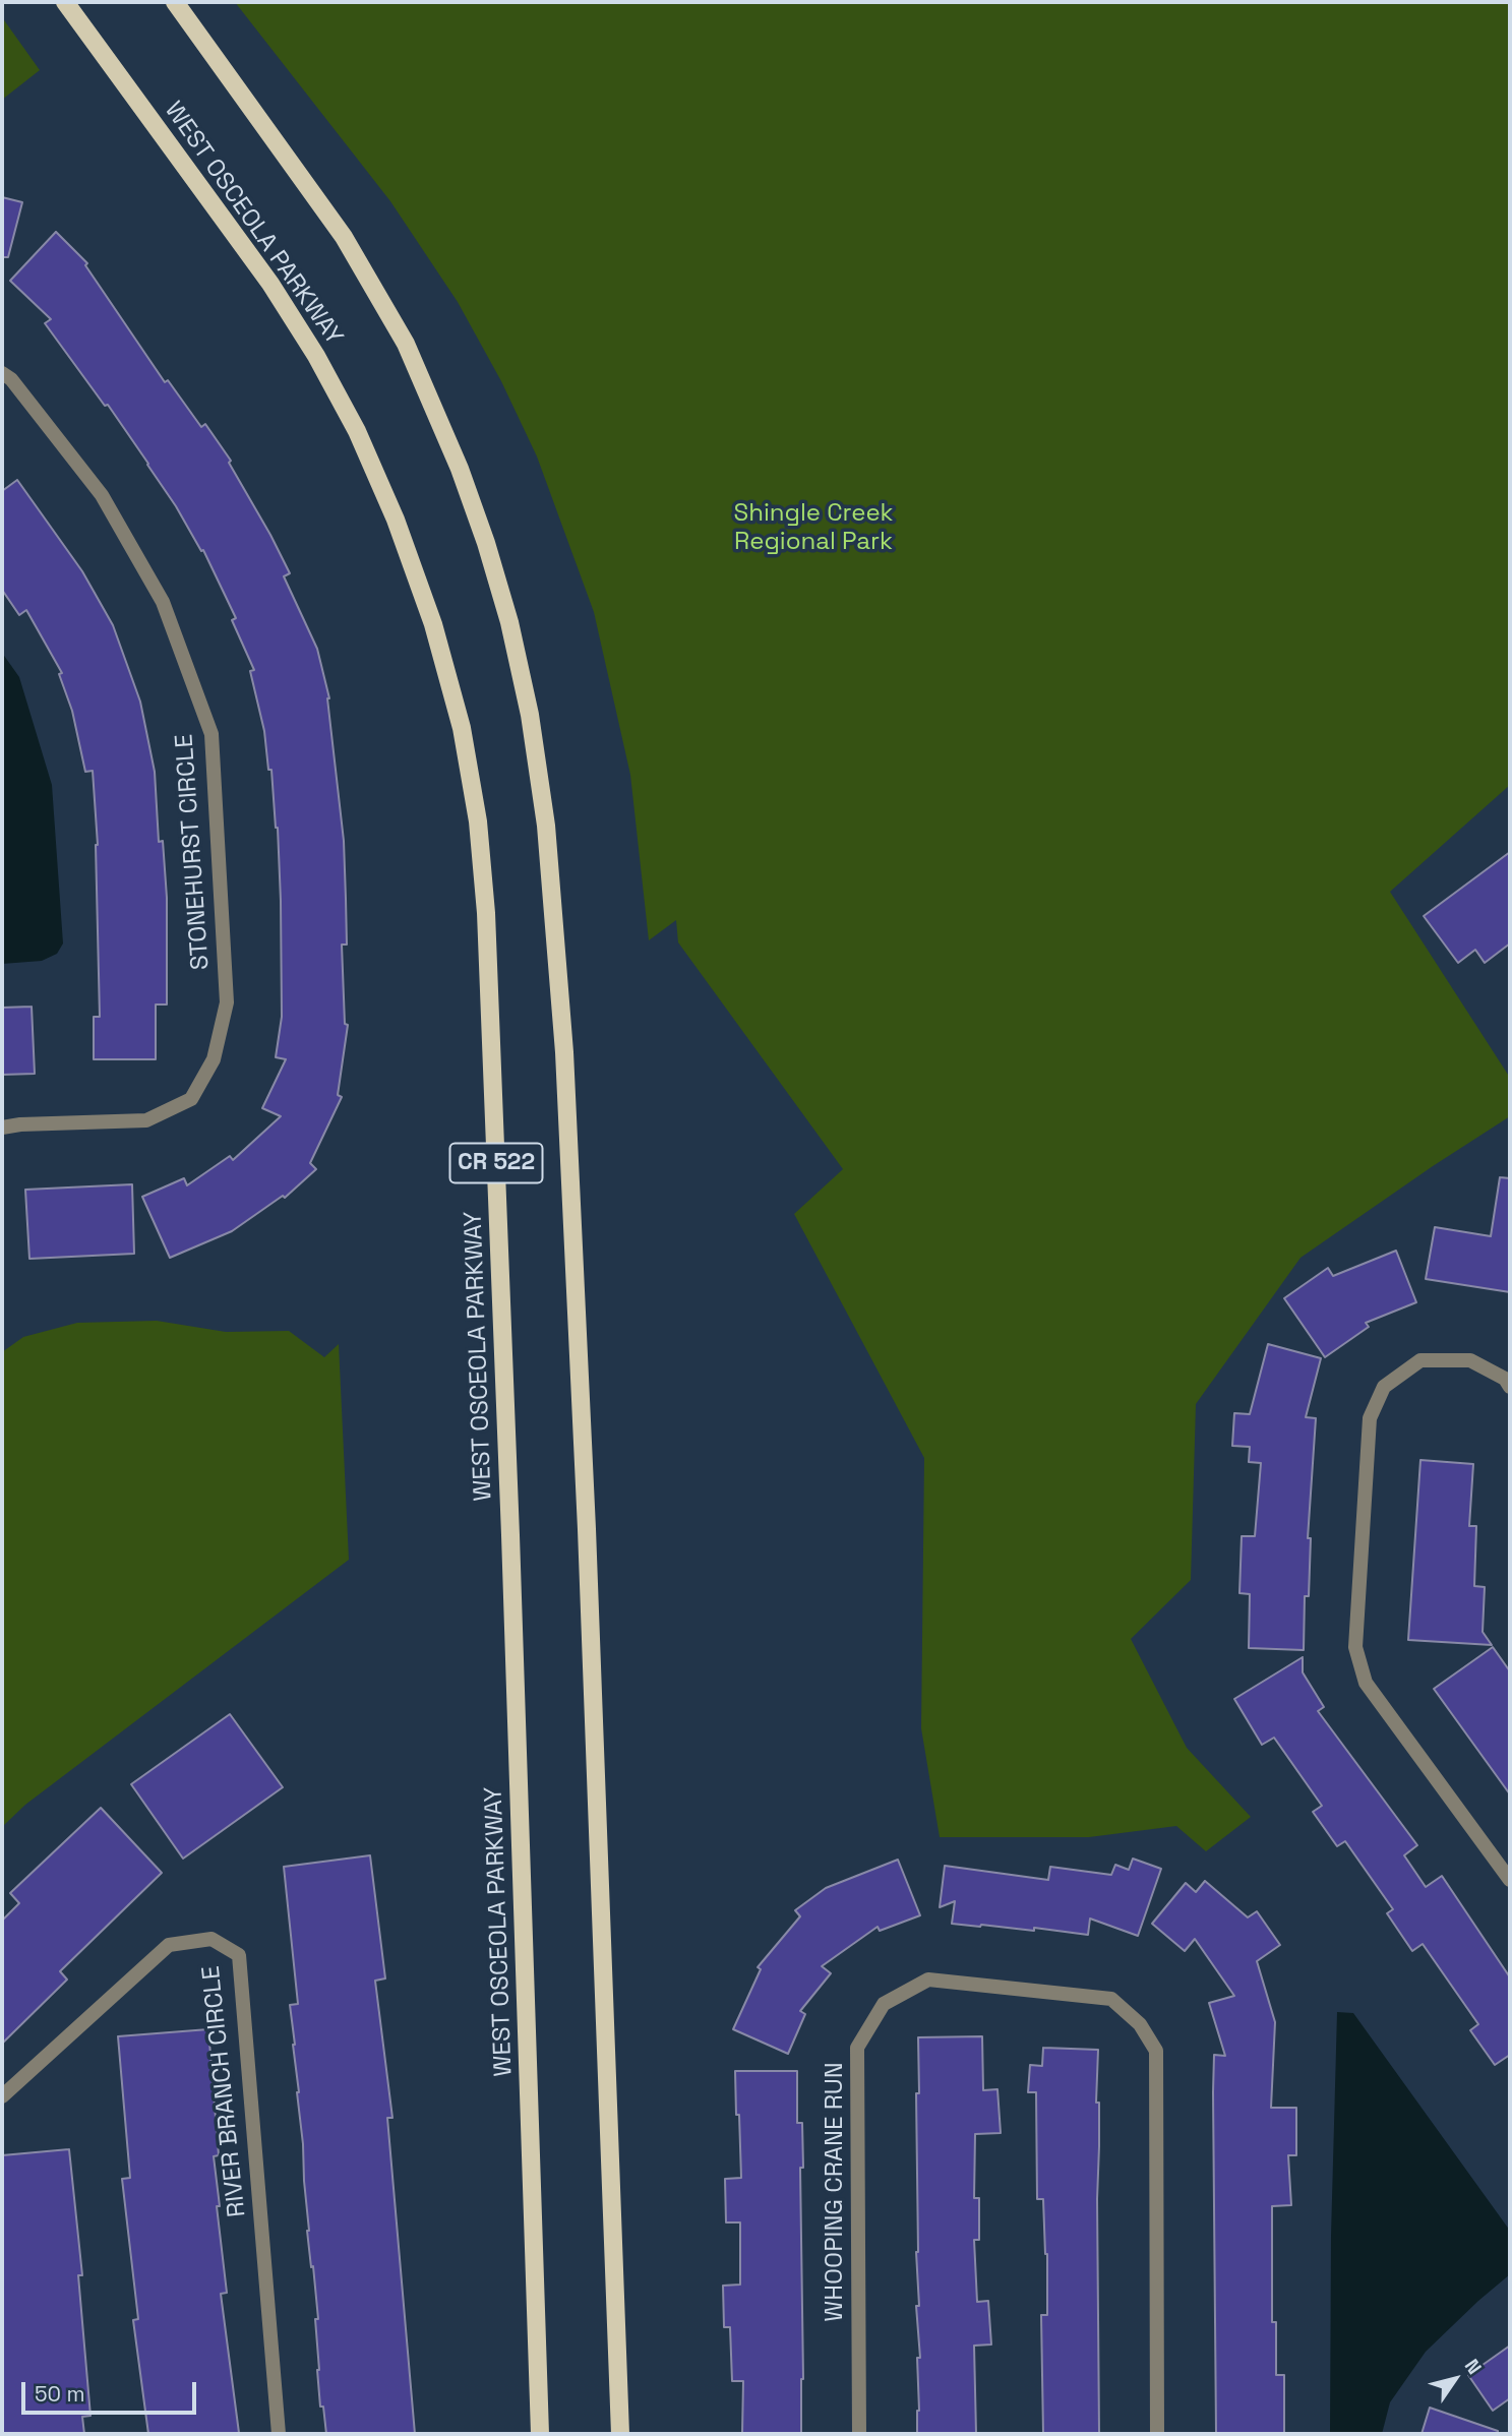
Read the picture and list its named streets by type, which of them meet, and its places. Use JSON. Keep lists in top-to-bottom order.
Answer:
{
  "streets": {
    "main road": ["WEST OSCEOLA PARKWAY", "CR 522"],
    "street": ["STONEHURST CIRCLE", "RIVER BRANCH CIRCLE", "WHOOPING CRANE RUN"]
  },
  "parks": ["Shingle Creek Regional Park"],
  "scale_bar": "50 m",
  "north": "top right"
}
